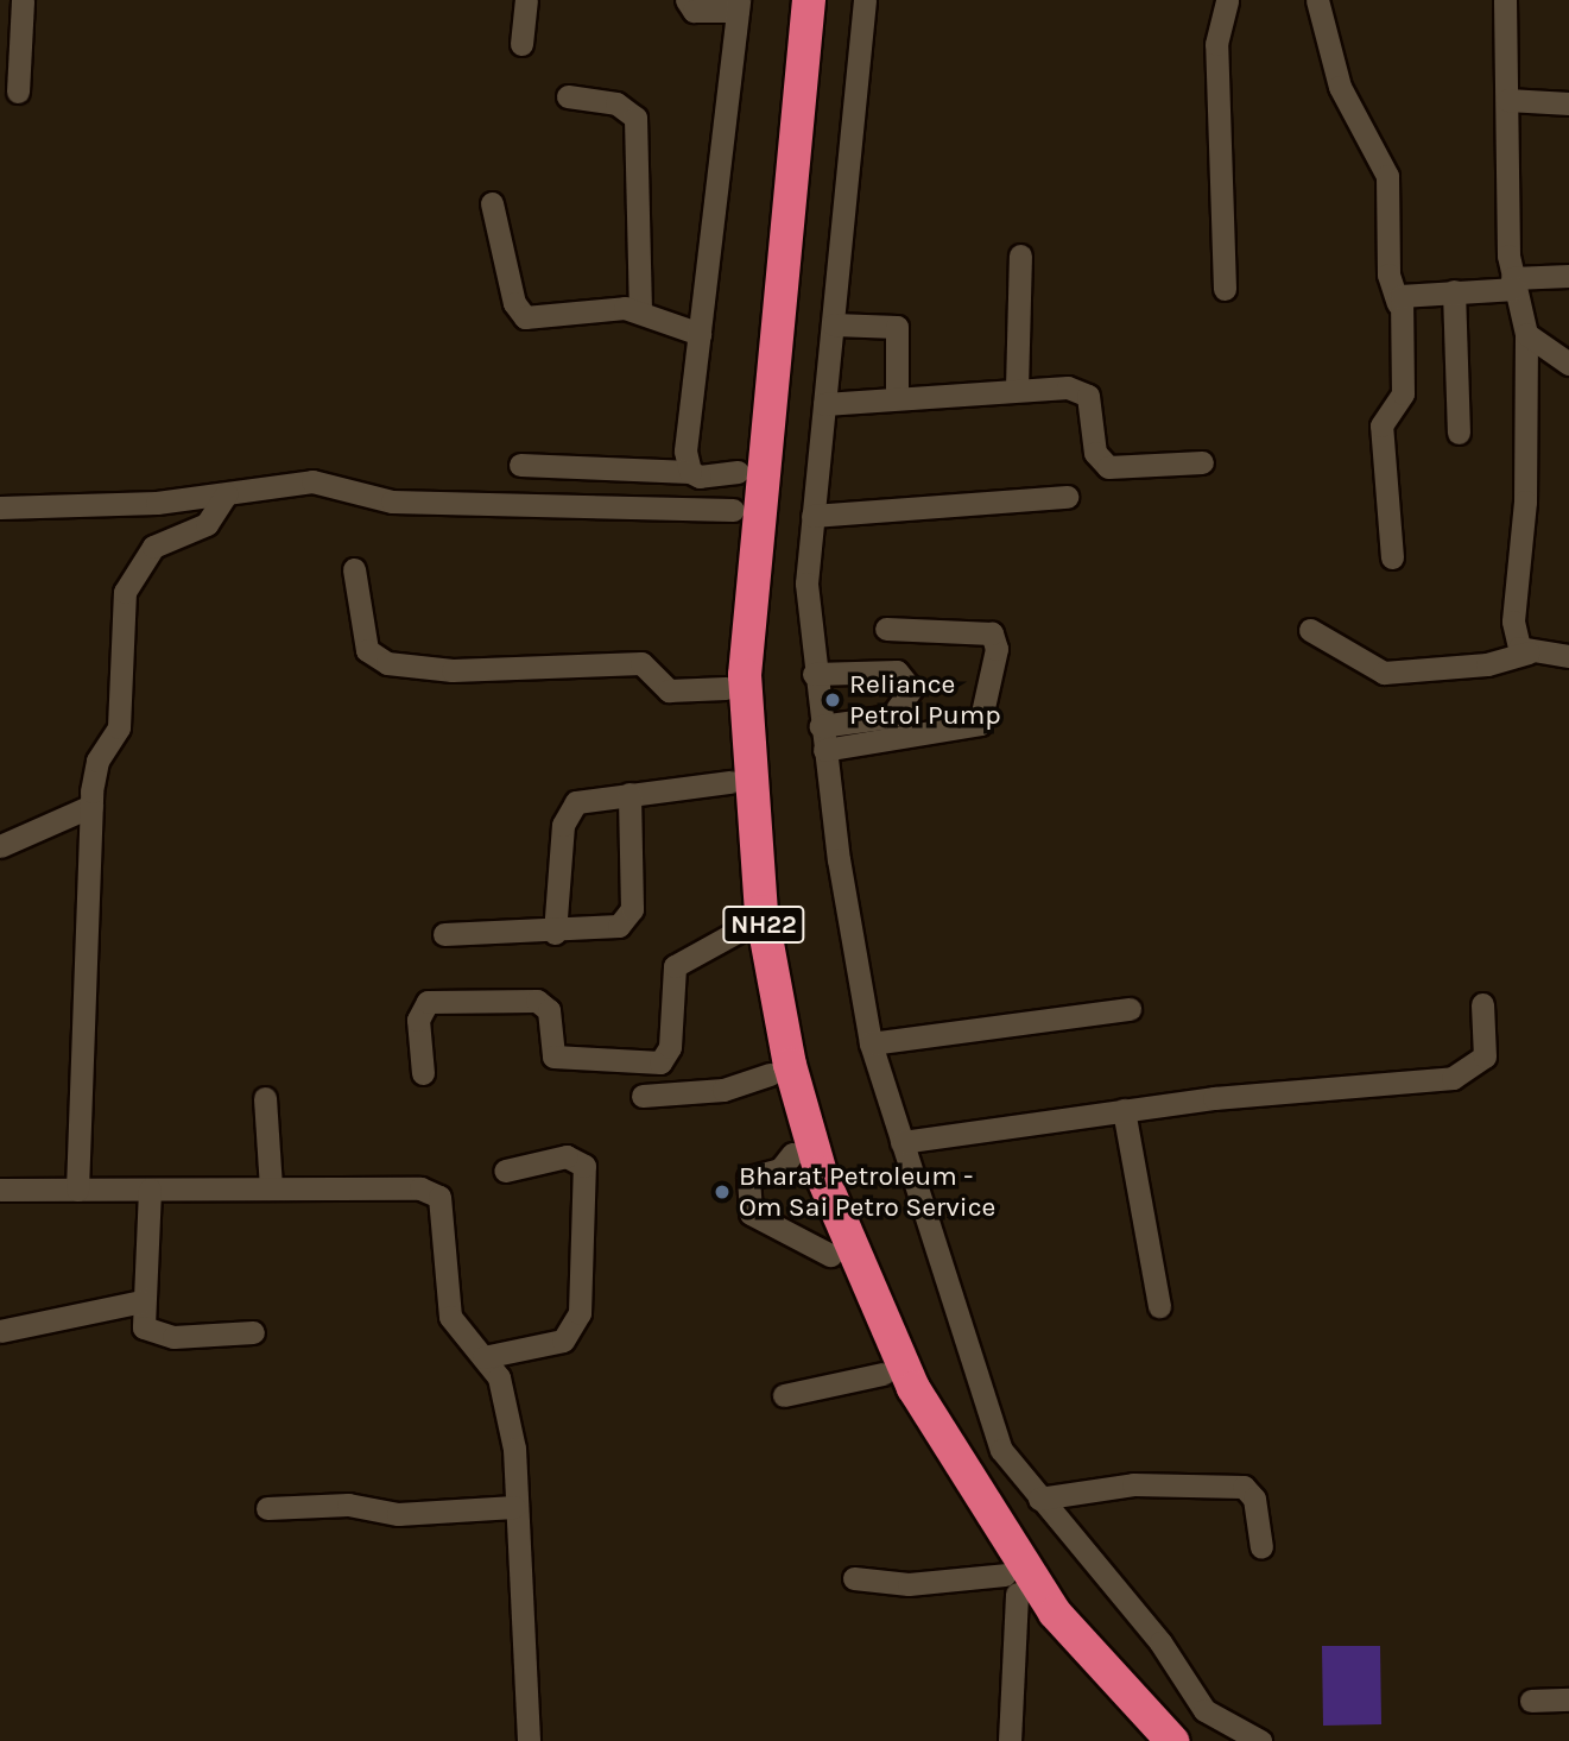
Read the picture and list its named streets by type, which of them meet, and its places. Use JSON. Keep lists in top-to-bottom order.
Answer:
{
  "streets": {
    "highway": ["NH22"]
  },
  "places": ["Reliance Petrol Pump", "Bharat Petroleum - Om Sai Petro Service"]
}
